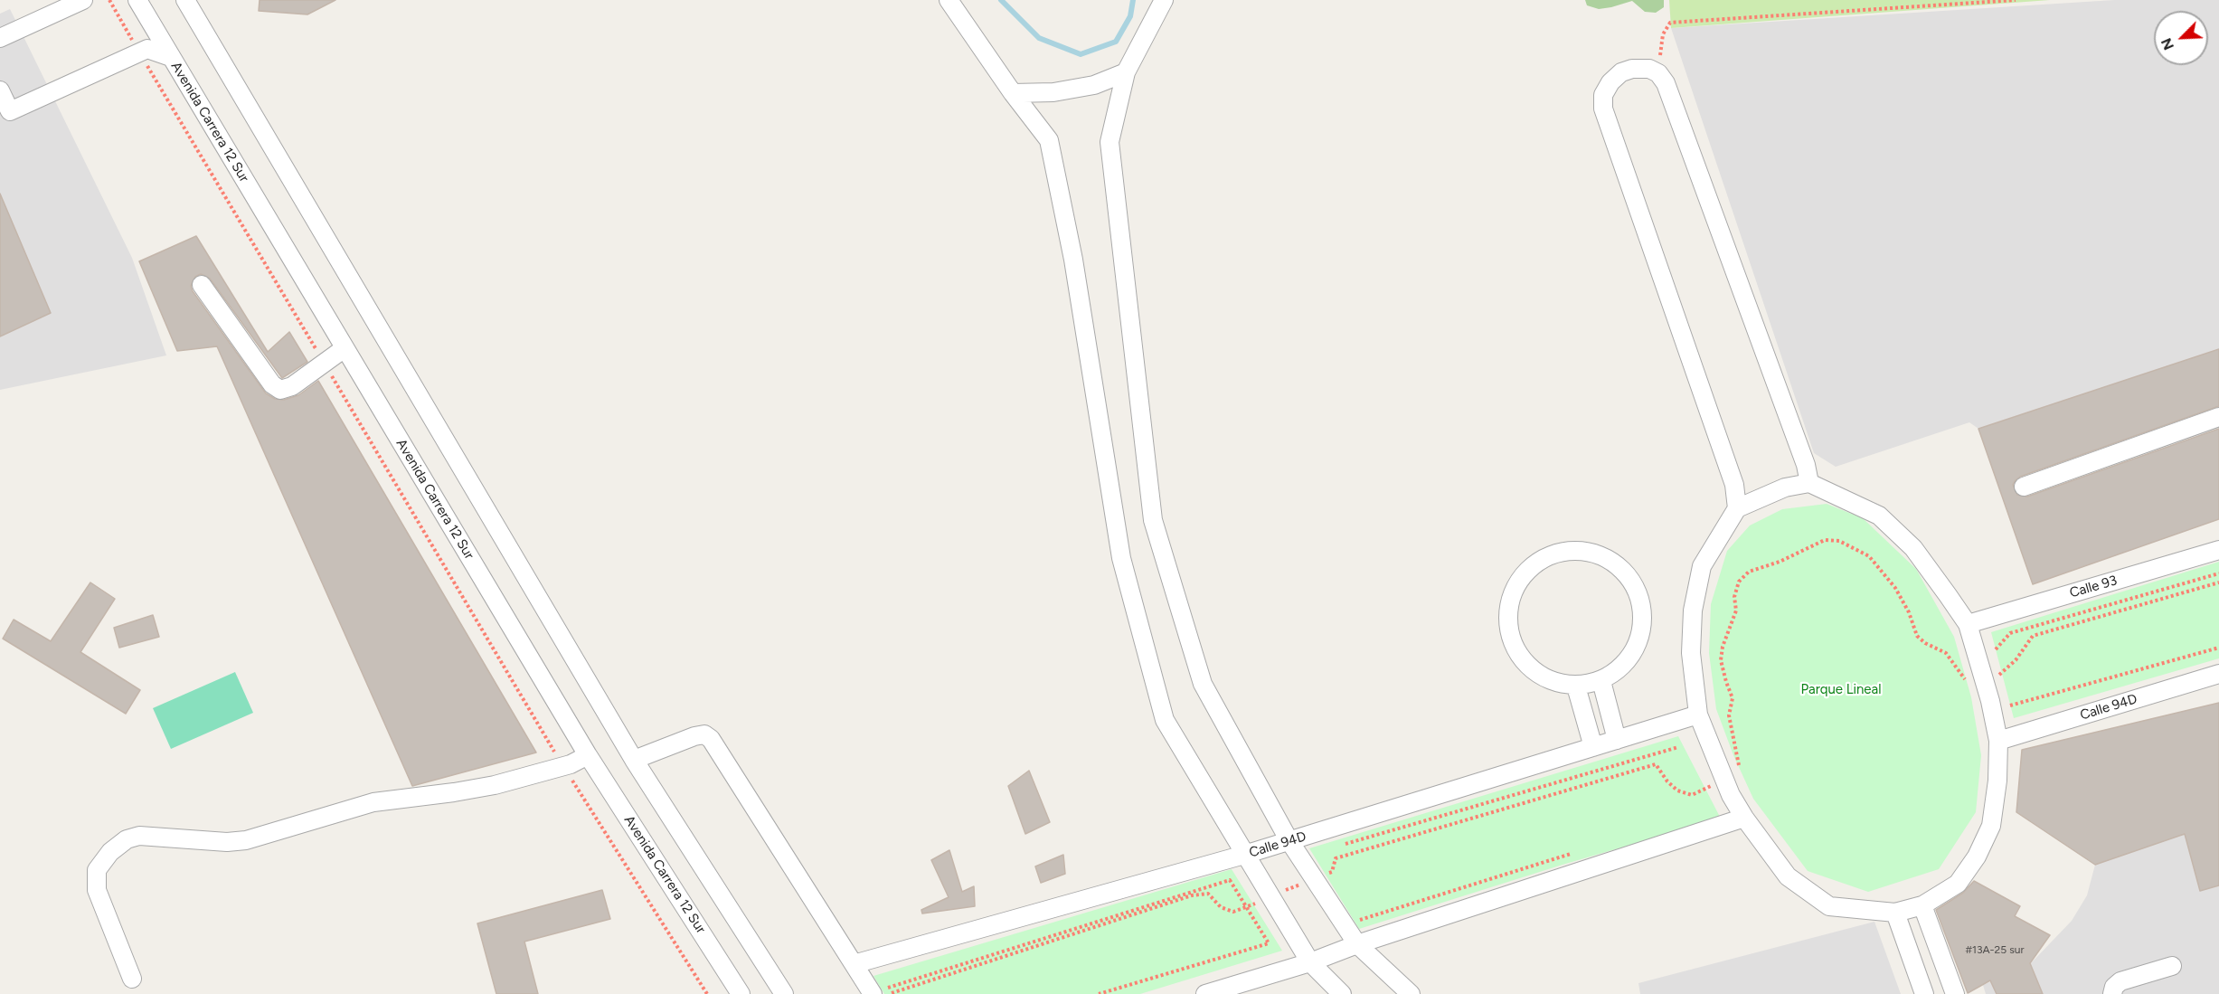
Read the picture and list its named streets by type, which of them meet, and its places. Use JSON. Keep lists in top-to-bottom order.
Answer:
{
  "streets": {
    "street": ["Avenida Carrera 12 Sur", "Calle 93", "Calle 94D"]
  },
  "parks": ["Parque Lineal"],
  "house_numbers": ["#13A-25 sur"],
  "north": "bottom left"
}
